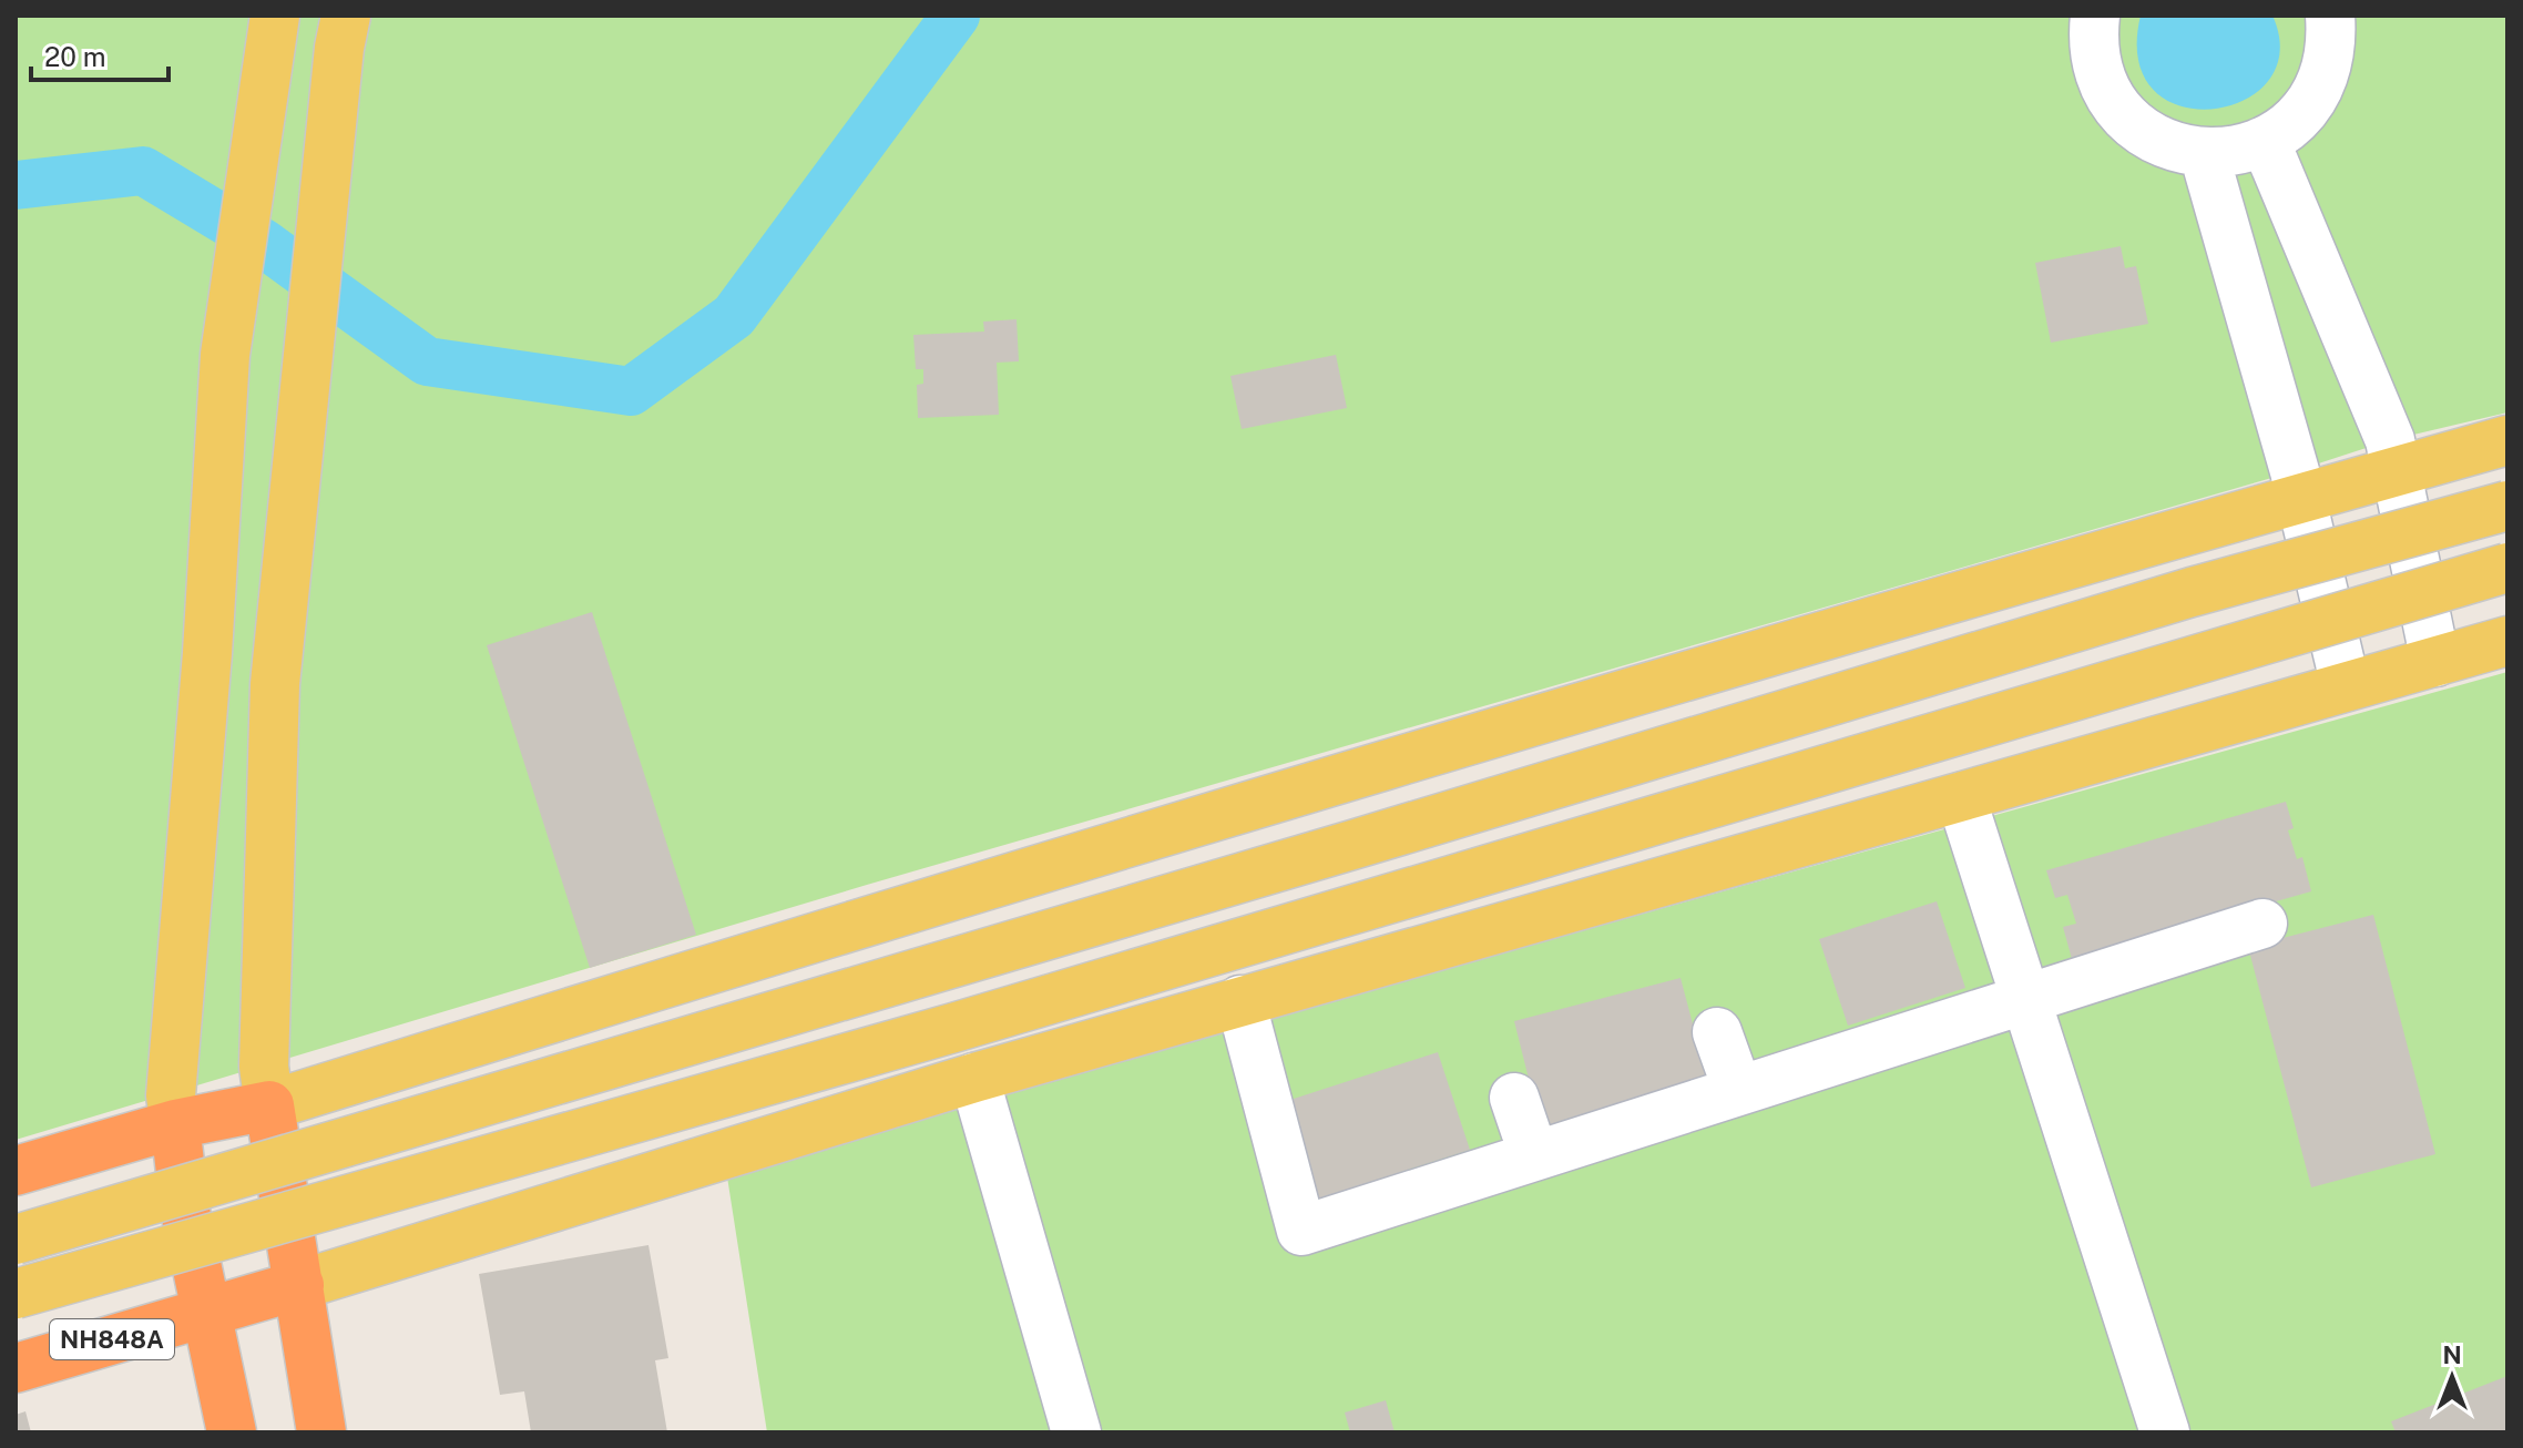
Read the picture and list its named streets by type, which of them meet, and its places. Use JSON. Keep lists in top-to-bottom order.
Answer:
{
  "streets": {
    "highway": ["NH848A"]
  },
  "scale_bar": "20 m",
  "north": "top"
}
